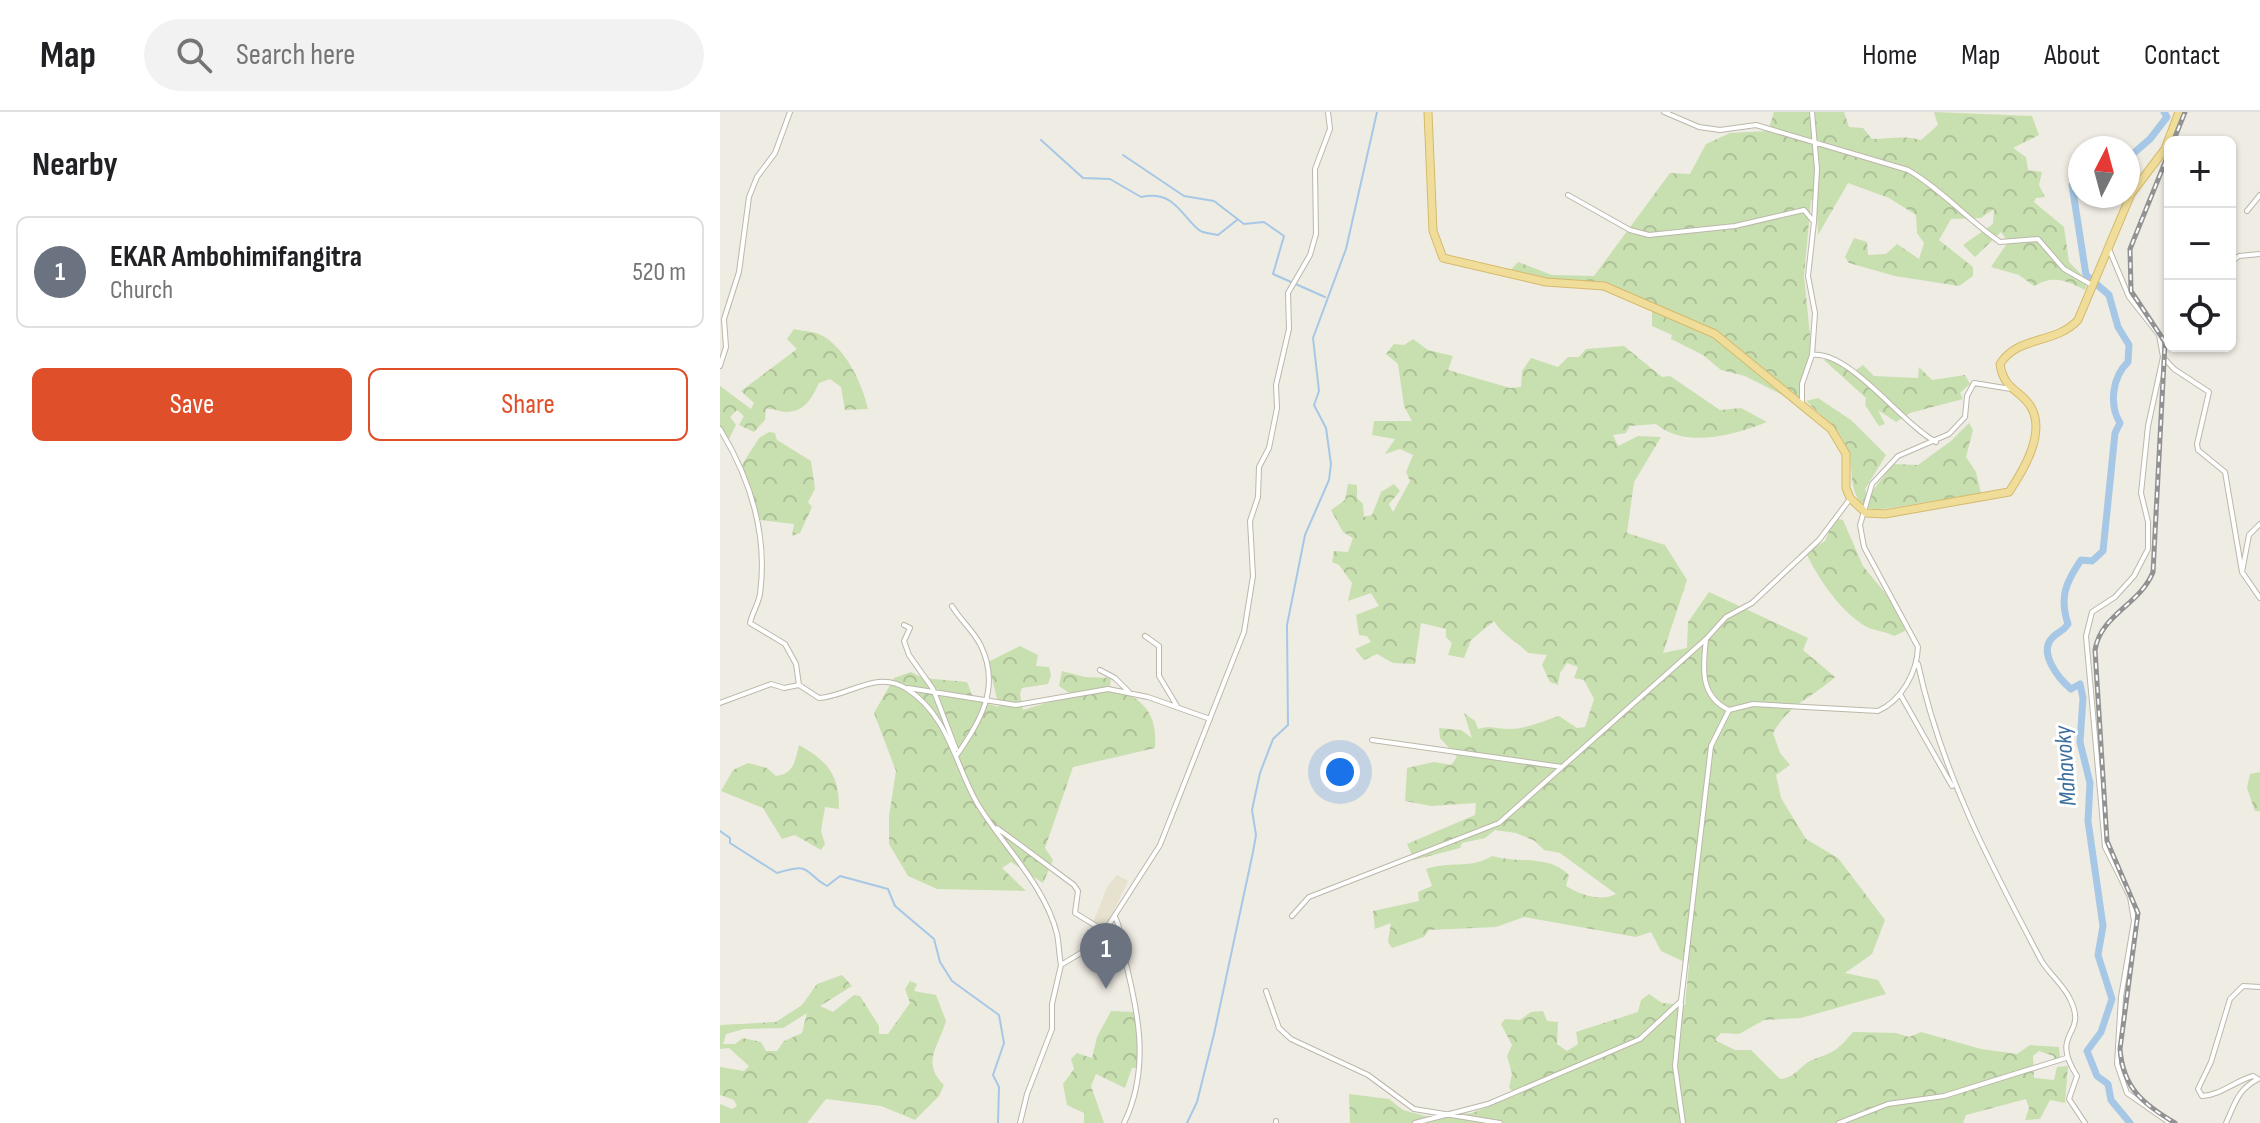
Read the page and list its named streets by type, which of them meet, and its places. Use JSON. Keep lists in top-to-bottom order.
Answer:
{
  "water": ["Mahavoky"],
  "north": "top",
  "page": {
    "header": "Map",
    "search": "Search here",
    "nav": [
      "Home",
      "Map",
      "About",
      "Contact"
    ],
    "heading": "Nearby",
    "map_buttons": ["+", "−"],
    "list": [
      {
        "mark": "1",
        "name": "EKAR Ambohimifangitra",
        "note": "Church",
        "value": "520 m"
      }
    ],
    "buttons": ["Save", "Share"],
    "pins": "1"
  }
}
